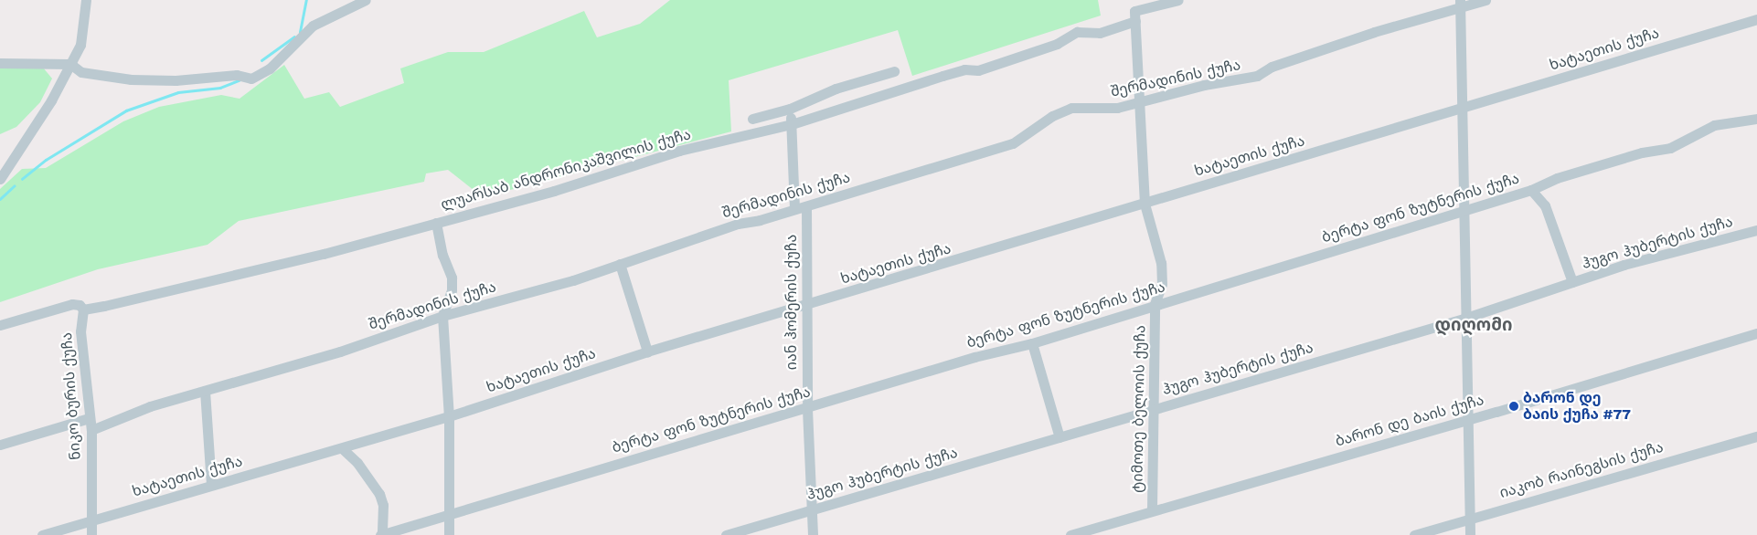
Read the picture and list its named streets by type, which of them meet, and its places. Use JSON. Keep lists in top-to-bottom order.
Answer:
{
  "streets": {
    "street": [
      "ხატაეთის ქუჩა",
      "შერმადინის ქუჩა",
      "ლუარსაბ ანდრონიკაშვილის ქუჩა",
      "ბერტა ფონ ზუტნერის ქუჩა",
      "ჰუგო ჰუბერტის ქუჩა",
      "იან ჰომერის ქუჩა",
      "ნიკო ბურის ქუჩა",
      "ტიმოთე ბელოის ქუჩა",
      "ბარონ დე ბაის ქუჩა",
      "იაკობ რაინეგსის ქუჩა"
    ]
  },
  "crossings": [
    ["ხატაეთის ქუჩა", "იან ჰომერის ქუჩა"],
    ["ხატაეთის ქუჩა", "ნიკო ბურის ქუჩა"],
    ["ხატაეთის ქუჩა", "ტიმოთე ბელოის ქუჩა"],
    ["შერმადინის ქუჩა", "იან ჰომერის ქუჩა"],
    ["შერმადინის ქუჩა", "ნიკო ბურის ქუჩა"],
    ["შერმადინის ქუჩა", "ტიმოთე ბელოის ქუჩა"],
    ["ლუარსაბ ანდრონიკაშვილის ქუჩა", "ნიკო ბურის ქუჩა"],
    ["ლუარსაბ ანდრონიკაშვილის ქუჩა", "ტიმოთე ბელოის ქუჩა"],
    ["ბერტა ფონ ზუტნერის ქუჩა", "იან ჰომერის ქუჩა"],
    ["ბერტა ფონ ზუტნერის ქუჩა", "ტიმოთე ბელოის ქუჩა"],
    ["ჰუგო ჰუბერტის ქუჩა", "იან ჰომერის ქუჩა"],
    ["ჰუგო ჰუბერტის ქუჩა", "ტიმოთე ბელოის ქუჩა"],
    ["ტიმოთე ბელოის ქუჩა", "ბარონ დე ბაის ქუჩა"]
  ],
  "districts": ["დიღომი"],
  "places": ["ბარონ დე ბაის ქუჩა #77"]
}
